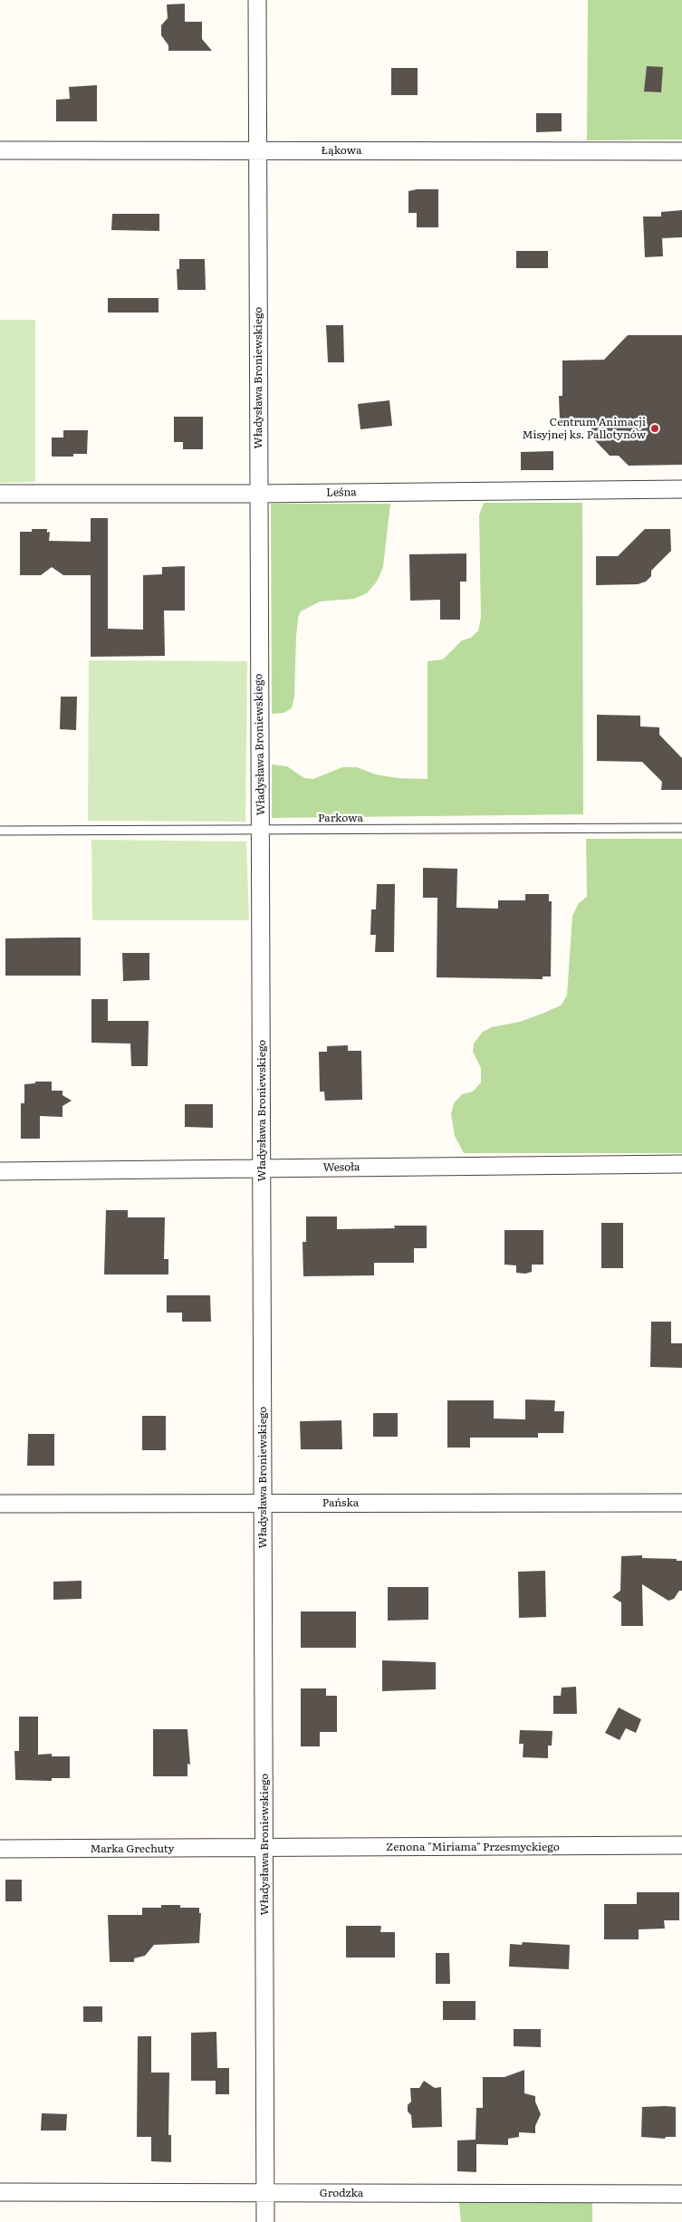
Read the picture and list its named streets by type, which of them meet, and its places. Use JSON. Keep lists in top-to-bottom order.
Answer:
{
  "streets": {
    "street": [
      "Łąkowa",
      "Władysława Broniewskiego",
      "Leśna",
      "Wesoła",
      "Pańska",
      "Zenona \"Miriama\" Przesmyckiego",
      "Marka Grechuty",
      "Grodzka"
    ],
    "lane": ["Parkowa"]
  },
  "crossings": [
    ["Łąkowa", "Władysława Broniewskiego"],
    ["Władysława Broniewskiego", "Leśna"],
    ["Władysława Broniewskiego", "Parkowa"],
    ["Władysława Broniewskiego", "Wesoła"],
    ["Władysława Broniewskiego", "Pańska"],
    ["Władysława Broniewskiego", "Zenona \"Miriama\" Przesmyckiego"],
    ["Władysława Broniewskiego", "Marka Grechuty"],
    ["Władysława Broniewskiego", "Grodzka"],
    ["Zenona \"Miriama\" Przesmyckiego", "Marka Grechuty"]
  ],
  "places": ["Centrum Animacji Misyjnej ks. Pallotynów"]
}
